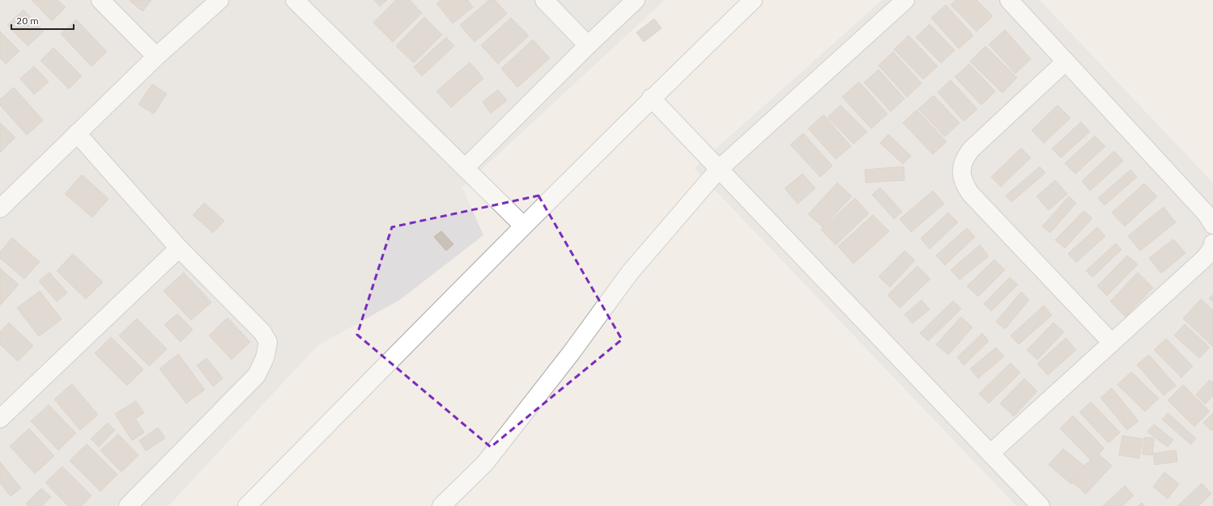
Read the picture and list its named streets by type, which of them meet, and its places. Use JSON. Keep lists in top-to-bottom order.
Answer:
{
  "scale_bar": "20 m"
}
